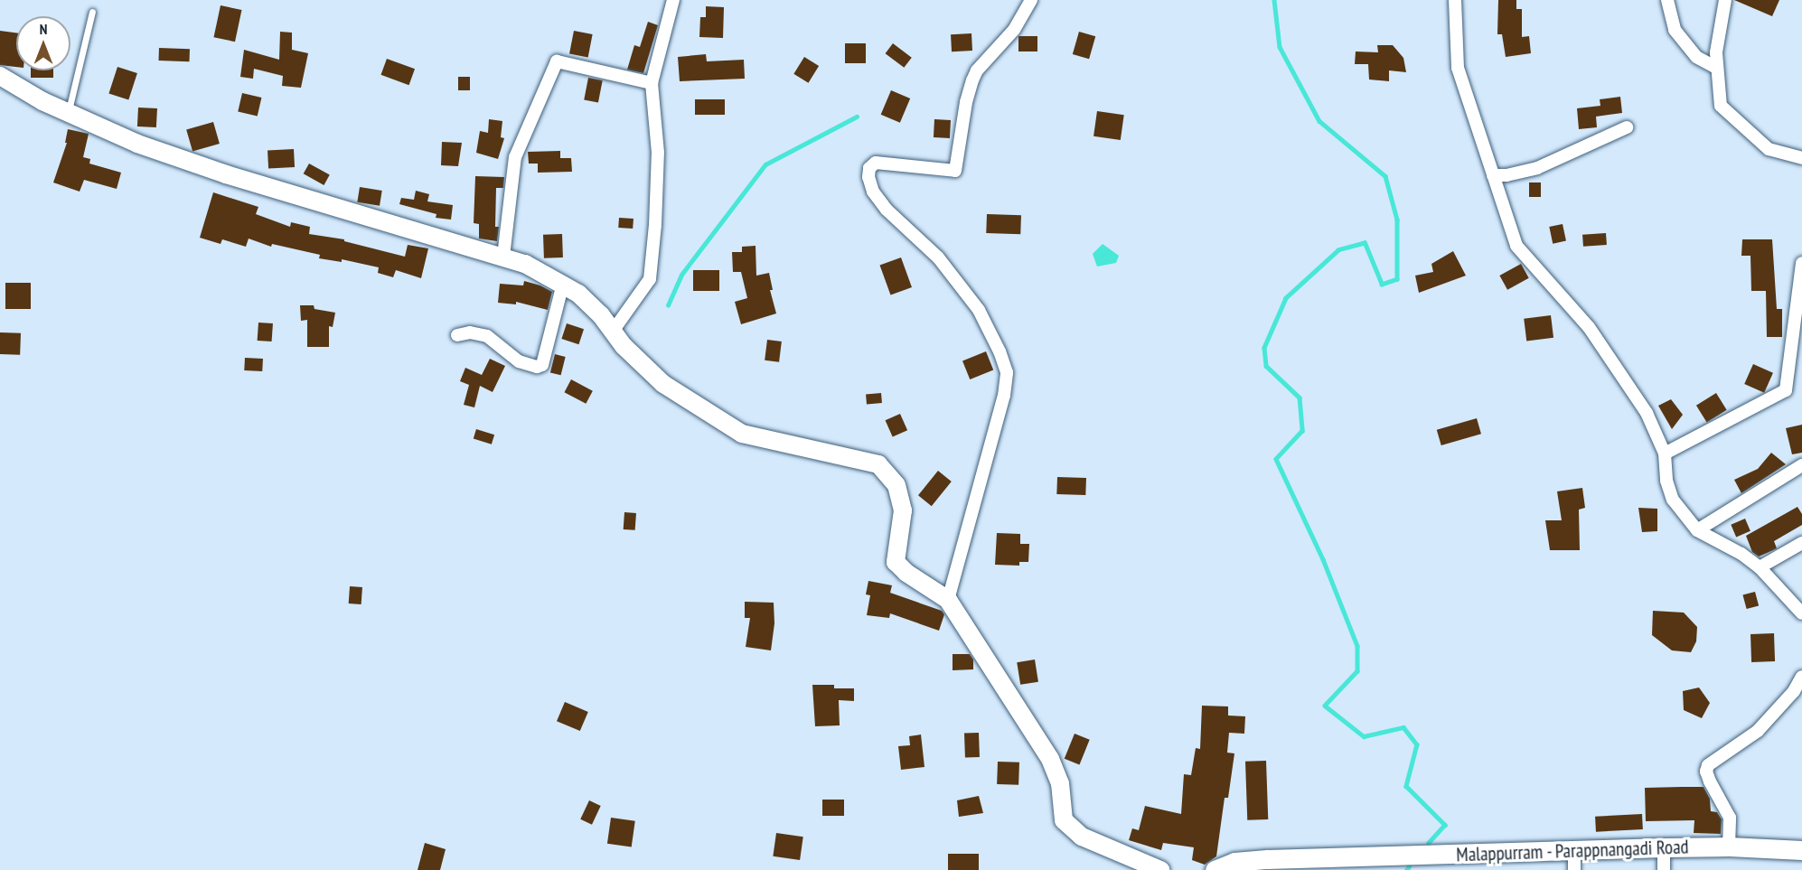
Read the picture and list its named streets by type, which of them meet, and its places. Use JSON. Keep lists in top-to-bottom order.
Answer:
{
  "streets": {
    "main road": ["Malappurram - Parappnangadi Road"]
  },
  "north": "top"
}
